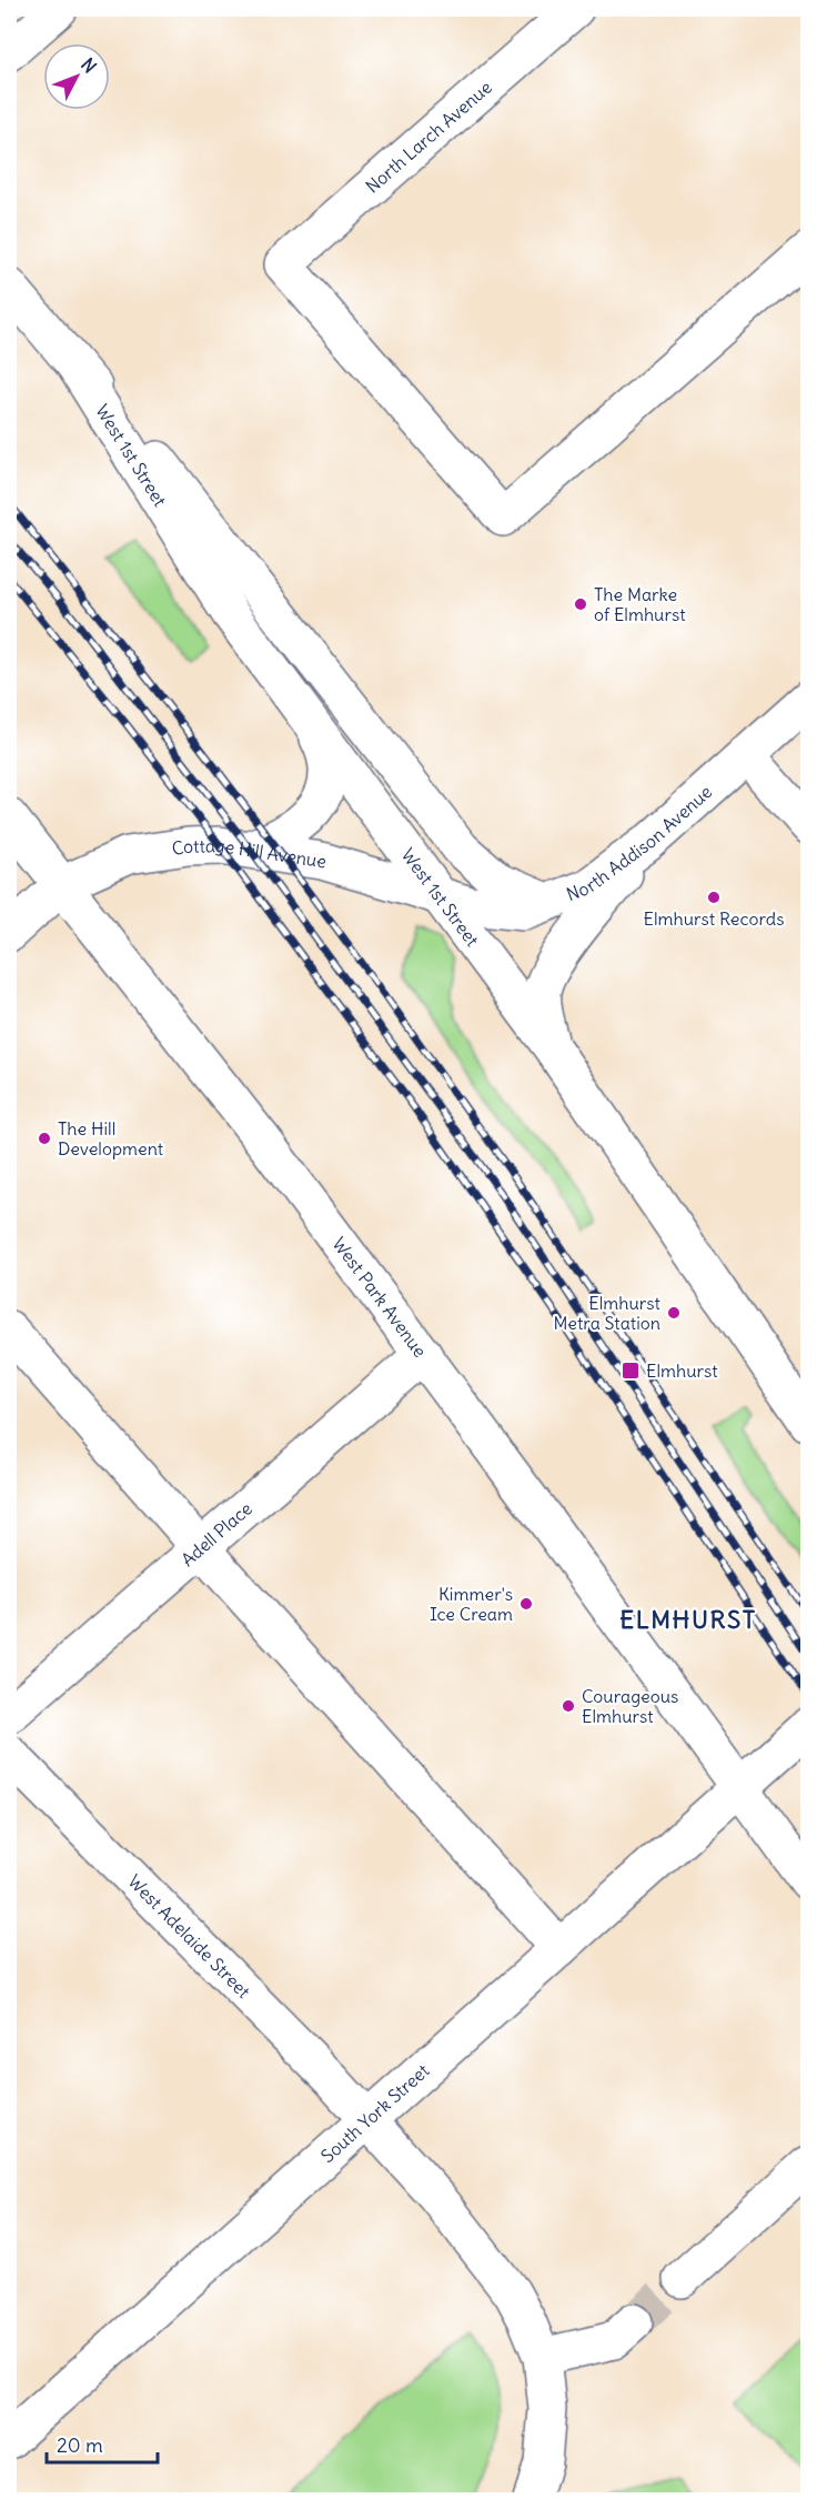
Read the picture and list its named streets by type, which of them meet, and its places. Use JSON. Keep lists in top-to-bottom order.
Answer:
{
  "streets": {
    "street": [
      "North Larch Avenue",
      "West 1st Street",
      "North Addison Avenue",
      "Cottage Hill Avenue",
      "West Park Avenue",
      "Adell Place",
      "West Adelaide Street",
      "South York Street"
    ]
  },
  "crossings": [
    ["West 1st Street", "North Addison Avenue"],
    ["West 1st Street", "Cottage Hill Avenue"],
    ["North Addison Avenue", "Cottage Hill Avenue"],
    ["Cottage Hill Avenue", "West Park Avenue"],
    ["West Park Avenue", "Adell Place"],
    ["West Park Avenue", "South York Street"],
    ["West Adelaide Street", "South York Street"]
  ],
  "districts": ["ELMHURST"],
  "places": {
    "other": [
      "The Marke of Elmhurst",
      "Elmhurst Records",
      "The Hill Development",
      "Elmhurst Metra Station",
      "Kimmer's Ice Cream",
      "Courageous Elmhurst"
    ],
    "transit": ["Elmhurst"]
  },
  "scale_bar": "20 m",
  "north": "top right"
}
